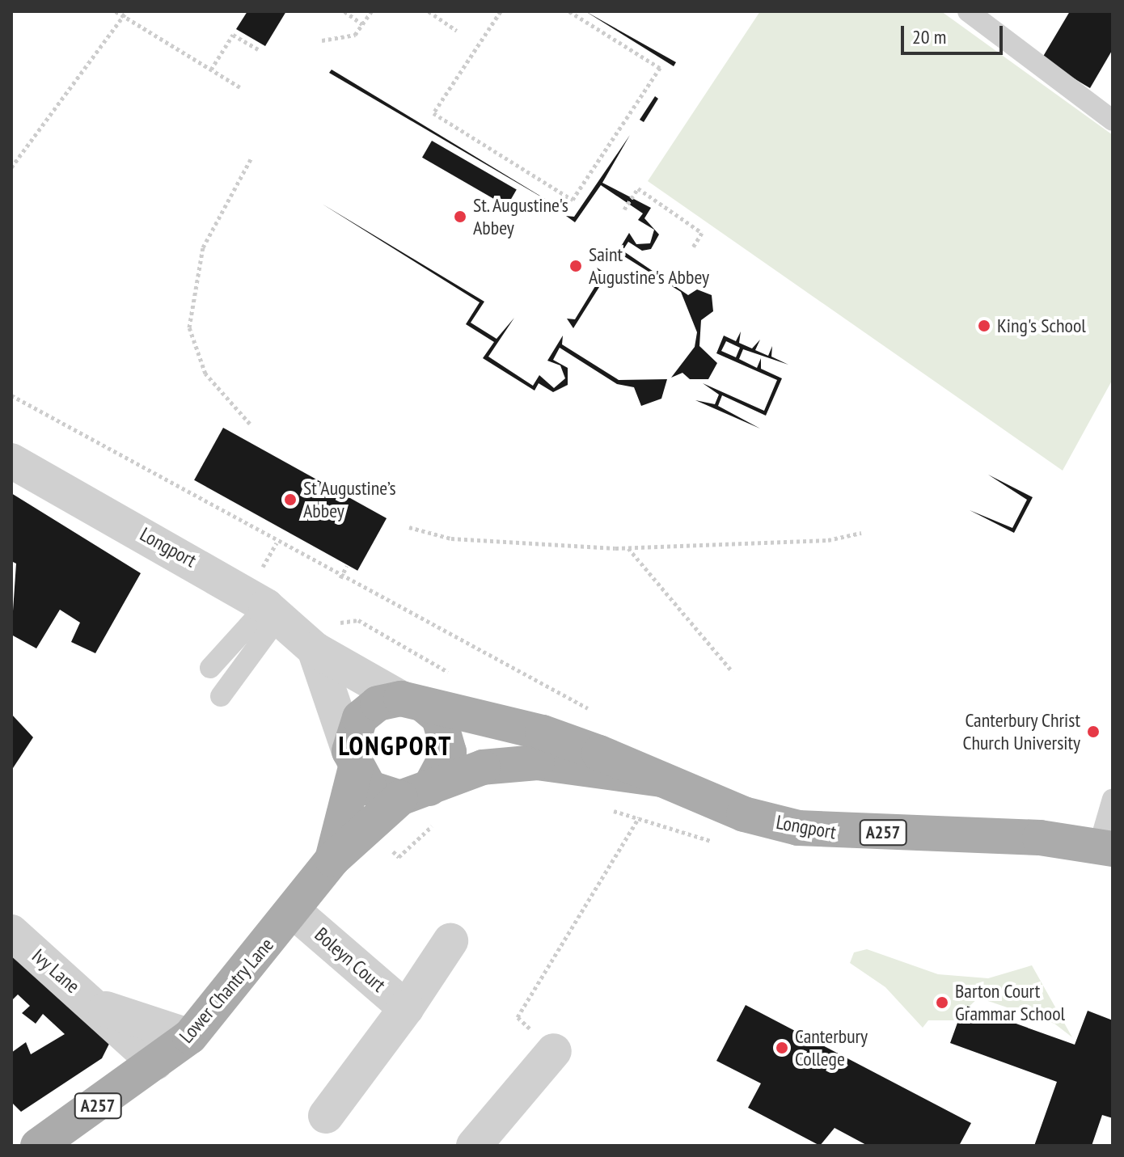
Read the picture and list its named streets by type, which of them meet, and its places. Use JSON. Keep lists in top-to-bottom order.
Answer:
{
  "streets": {
    "main road": ["Longport", "A257", "Lower Chantry Lane"],
    "street": ["Boleyn Court", "Ivy Lane"]
  },
  "crossings": [
    ["Longport", "Lower Chantry Lane"],
    ["Boleyn Court", "Lower Chantry Lane"],
    ["Ivy Lane", "Lower Chantry Lane"]
  ],
  "districts": ["LONGPORT"],
  "places": [
    "St. Augustine's Abbey",
    "Saint Augustine's Abbey",
    "King's School",
    "St Augustine’s Abbey",
    "Canterbury Christ Church University",
    "Barton Court Grammar School",
    "Canterbury College"
  ],
  "scale_bar": "20 m"
}
